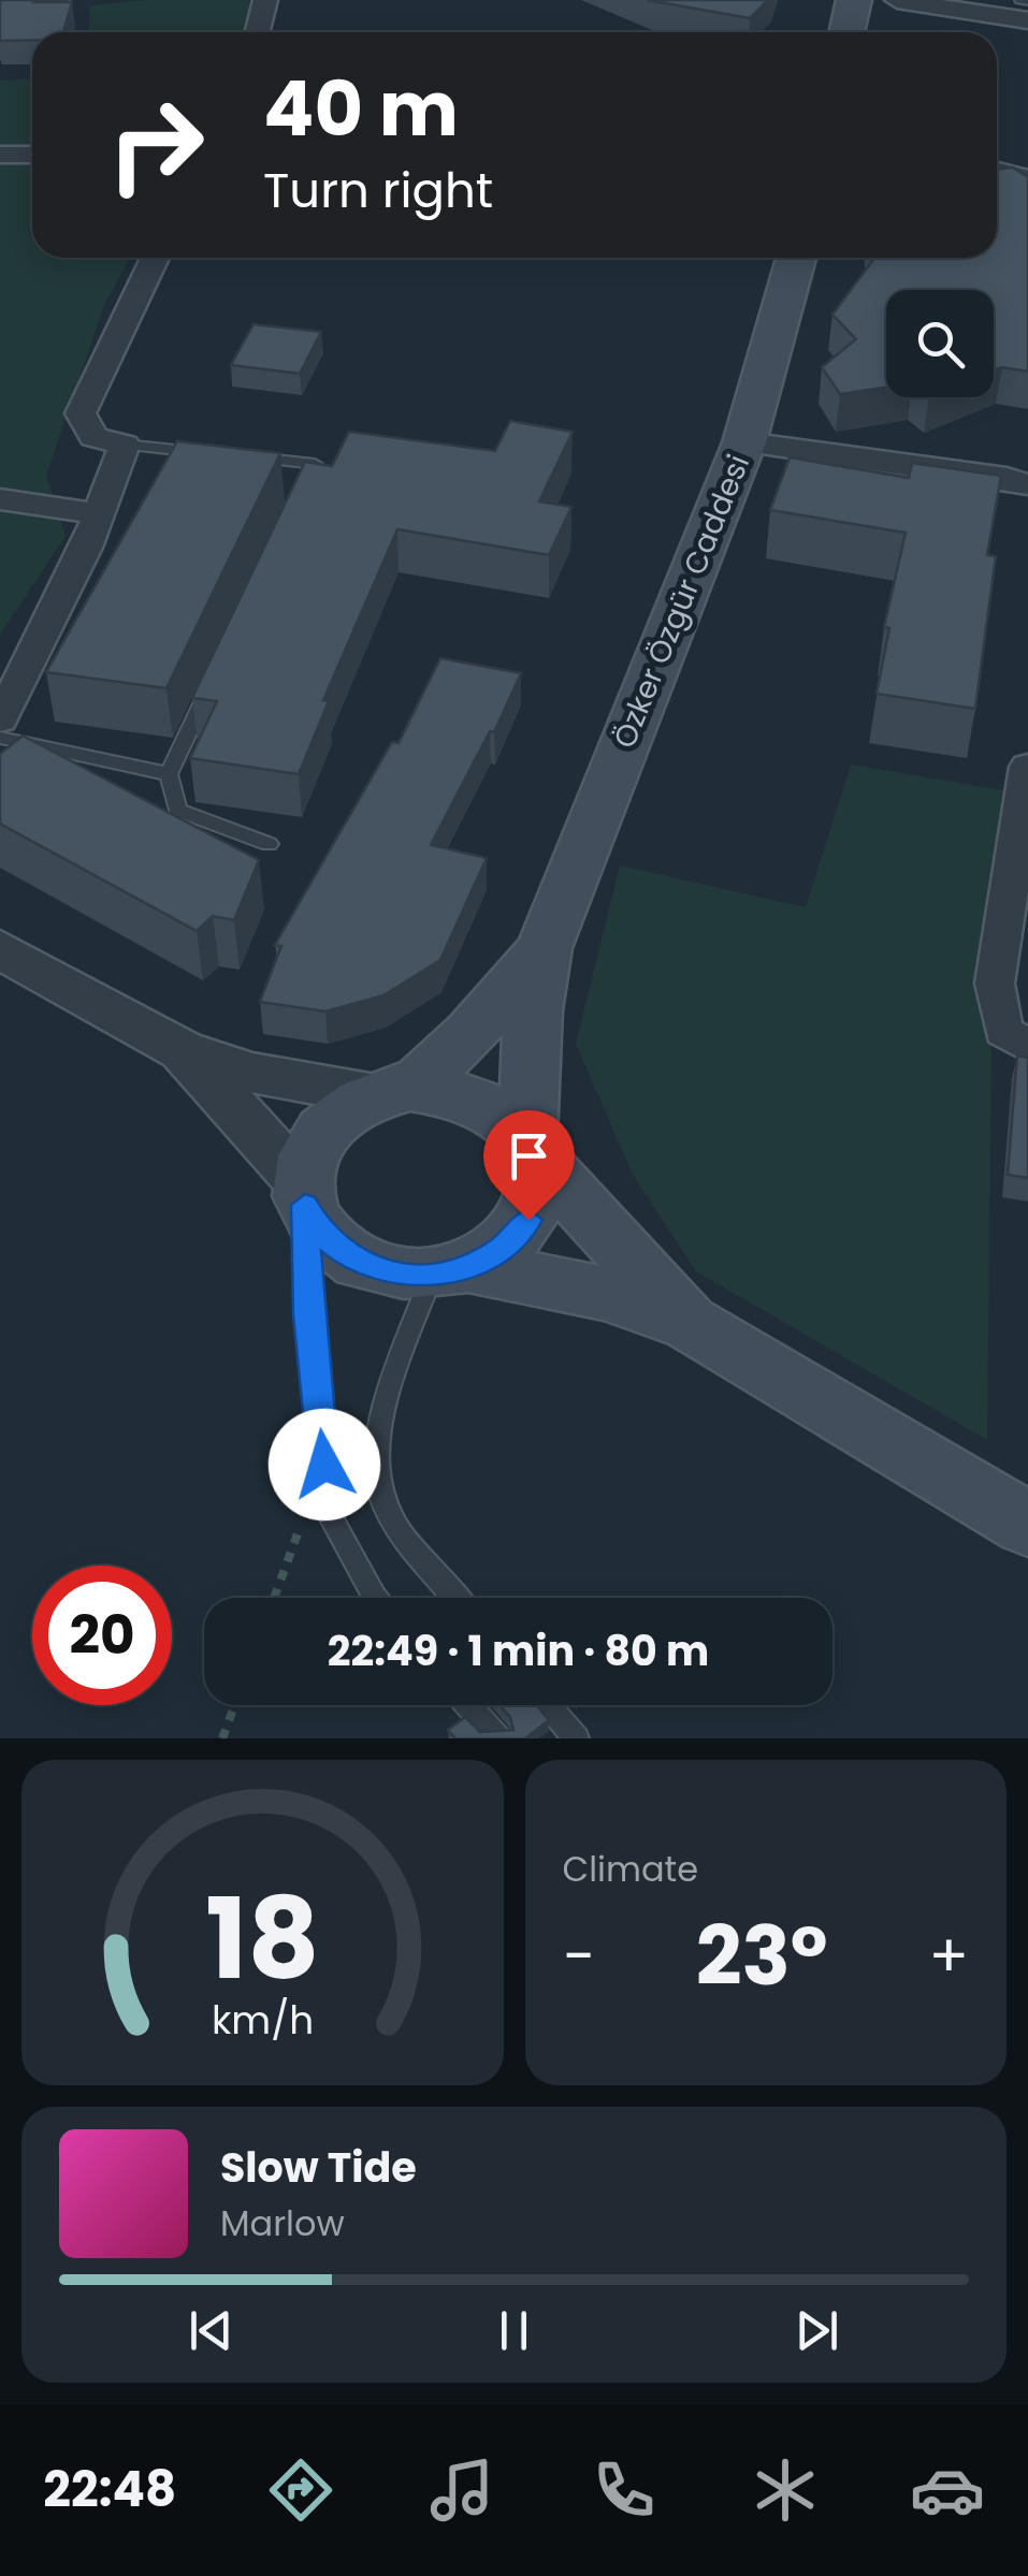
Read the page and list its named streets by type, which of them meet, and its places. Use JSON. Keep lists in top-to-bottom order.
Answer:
{
  "streets": {
    "main road": ["Özker Özgür Caddesi"]
  },
  "page": {
    "turn": ["40 m", "Turn right"],
    "limit": "20",
    "trip": "22:49 · 1 min · 80 m",
    "tile": "Climate",
    "heat": ["−", "23°", "+"],
    "song": ["Slow Tide", "Marlow"],
    "tabs": "22:48",
    "gauge": ["18", "km/h"]
  }
}
